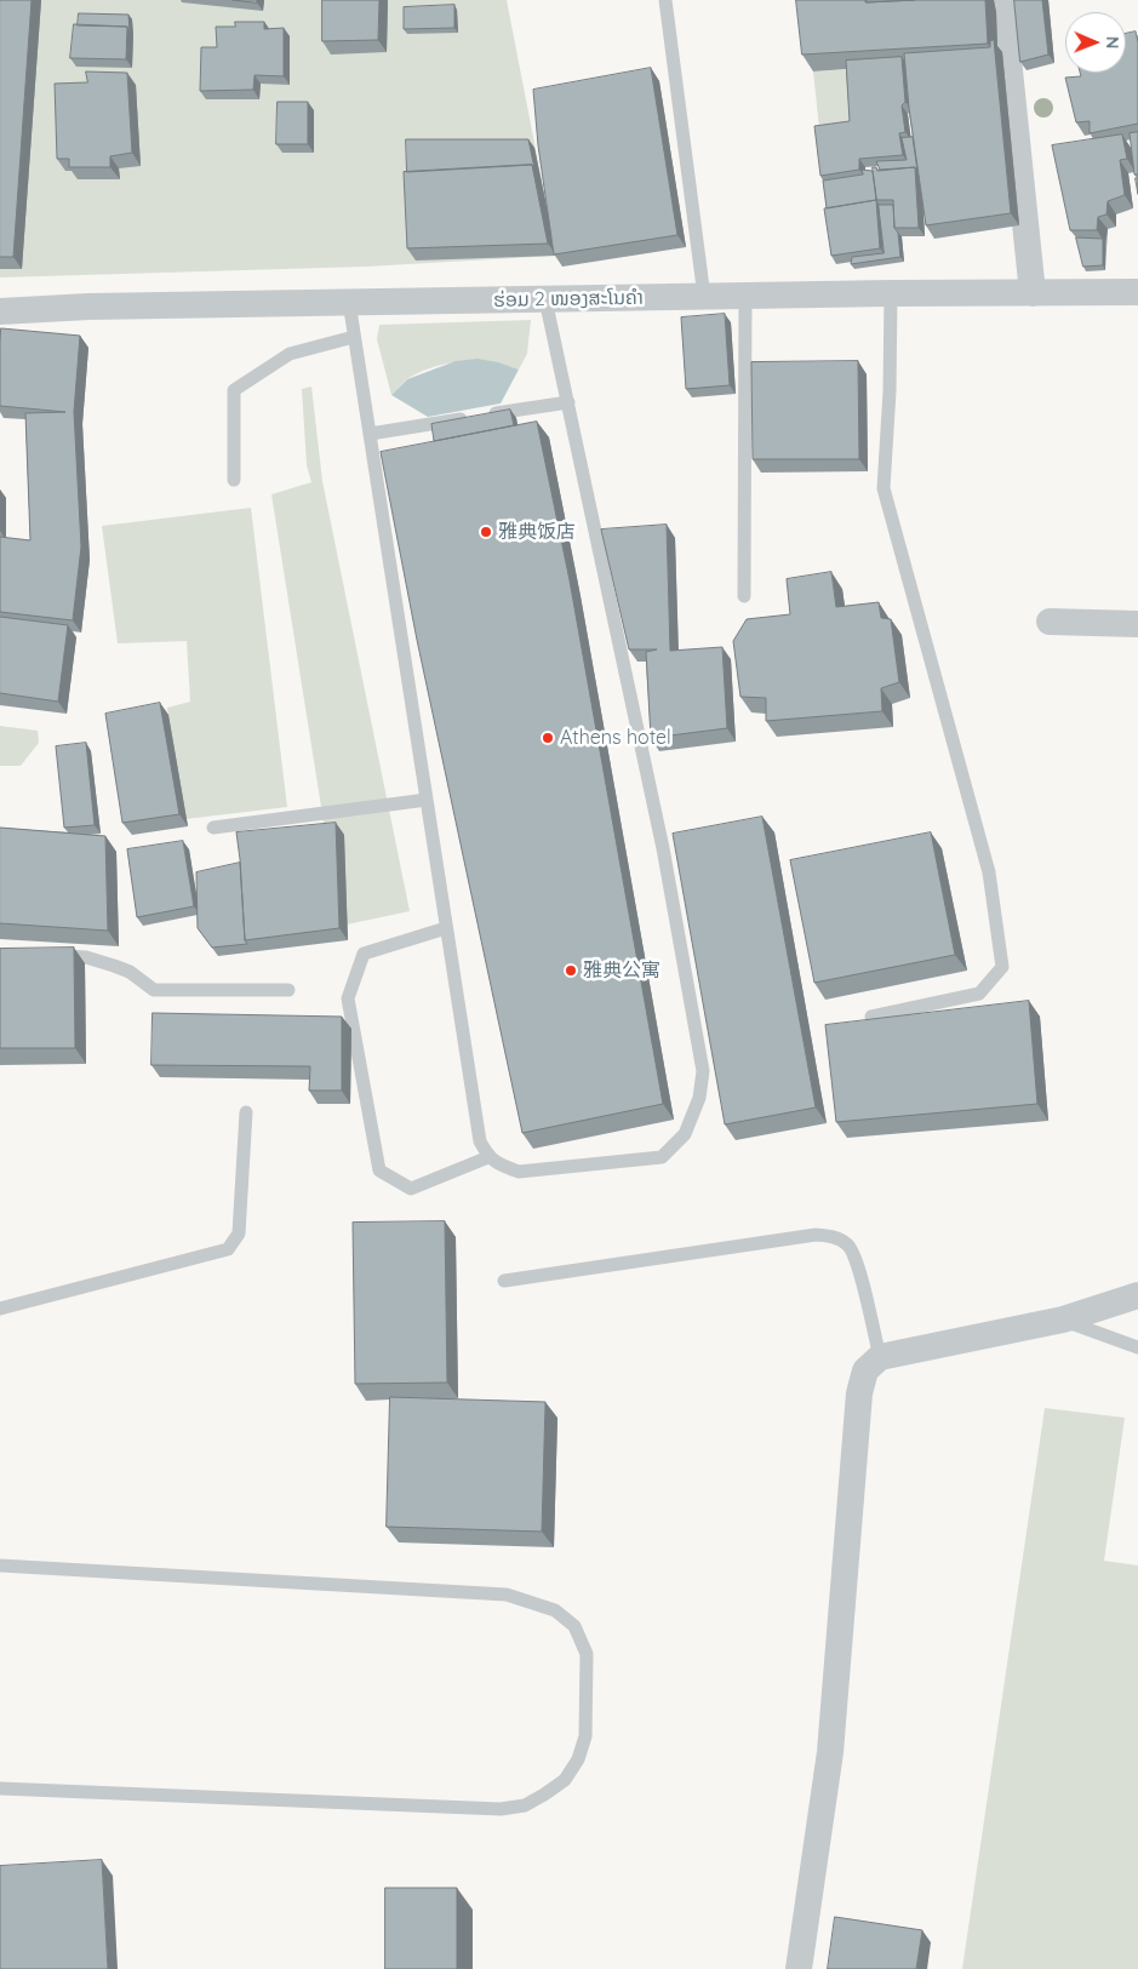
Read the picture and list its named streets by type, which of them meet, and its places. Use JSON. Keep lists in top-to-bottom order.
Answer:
{
  "streets": {
    "street": ["ຮ່ອມ 2 ໜອງສະໂນຄໍາ"]
  },
  "places": ["雅典饭店", "Athens hotel", "雅典公寓"],
  "north": "right"
}
